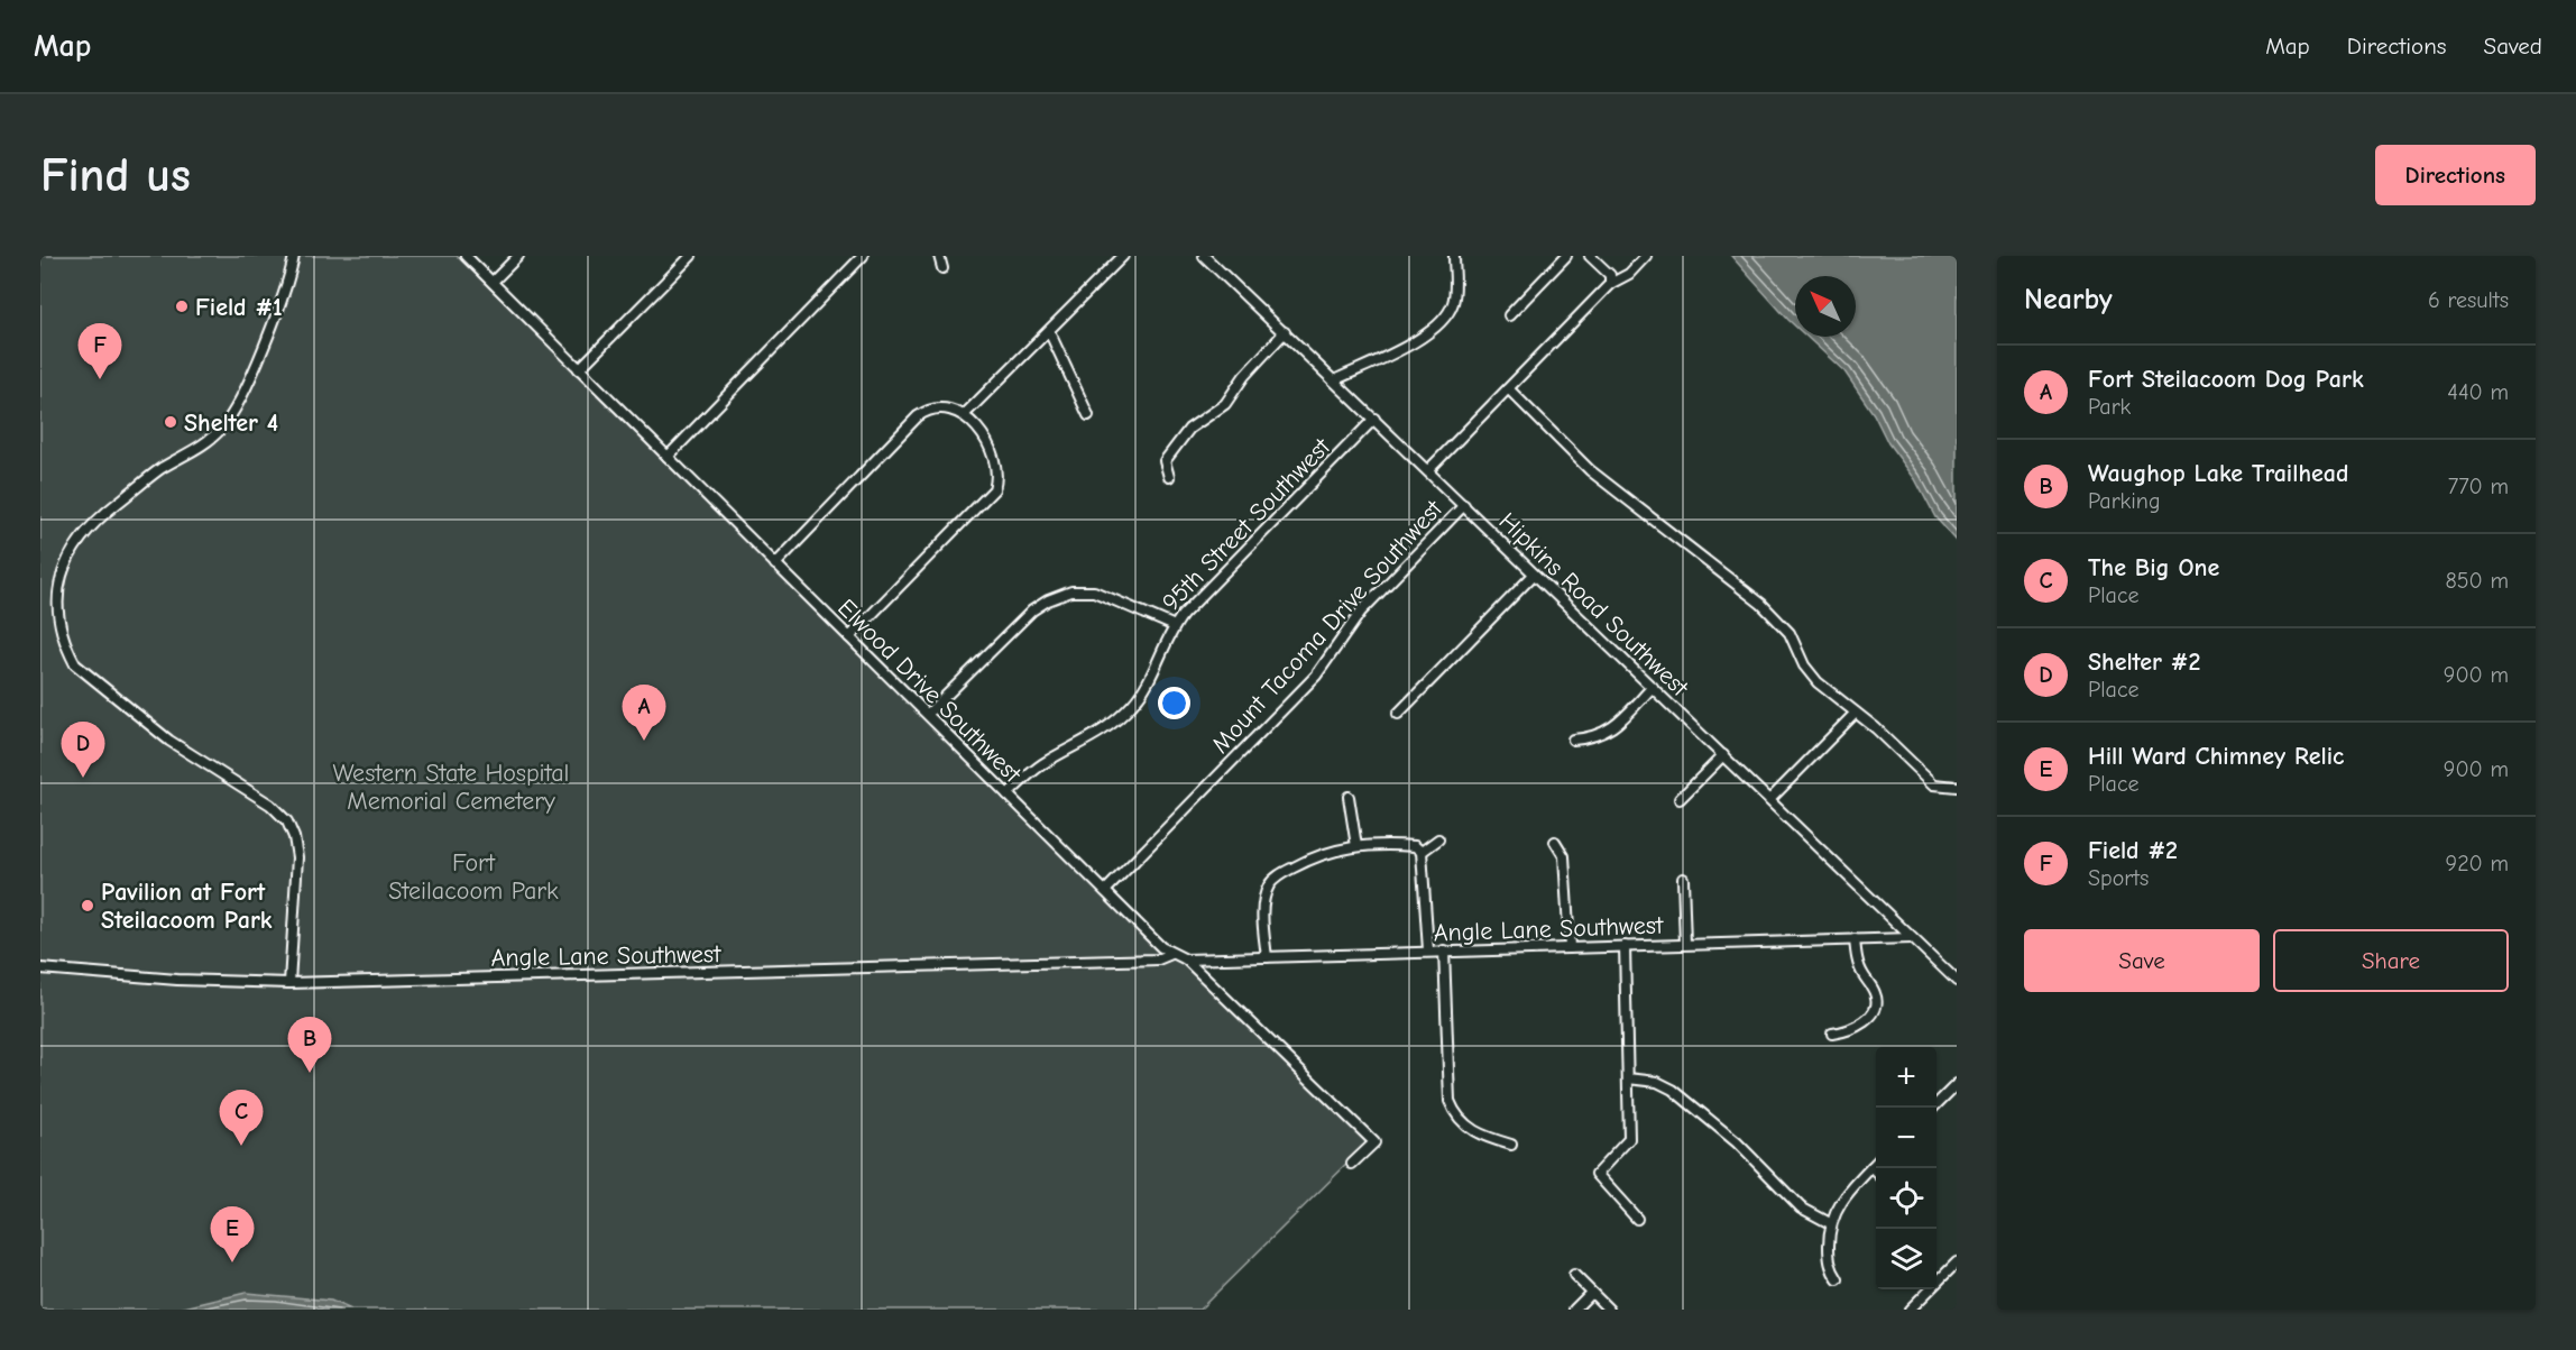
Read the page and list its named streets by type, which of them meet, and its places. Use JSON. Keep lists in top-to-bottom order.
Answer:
{
  "streets": {
    "street": [
      "95th Street Southwest",
      "Hipkins Road Southwest",
      "Mount Tacoma Drive Southwest",
      "Elwood Drive Southwest",
      "Angle Lane Southwest"
    ]
  },
  "crossings": [
    ["95th Street Southwest", "Hipkins Road Southwest"],
    ["95th Street Southwest", "Elwood Drive Southwest"],
    ["Hipkins Road Southwest", "Mount Tacoma Drive Southwest"],
    ["Hipkins Road Southwest", "Angle Lane Southwest"],
    ["Mount Tacoma Drive Southwest", "Elwood Drive Southwest"],
    ["Elwood Drive Southwest", "Angle Lane Southwest"]
  ],
  "parks": ["Western State Hospital Memorial Cemetery", "Fort Steilacoom Park"],
  "places": ["Field #1", "Shelter 4", "Pavilion at Fort Steilacoom Park"],
  "north": "top left",
  "page": {
    "header": "Map",
    "nav": ["Map", "Directions", "Saved"],
    "buttons": [
      "Directions",
      ["Save", "Share"]
    ],
    "title": "Find us",
    "heading": ["Nearby", "6 results"],
    "pins": [
      "F",
      "A",
      "D",
      "B",
      "C",
      "E"
    ],
    "list": [
      {
        "mark": "A",
        "name": "Fort Steilacoom Dog Park",
        "note": "Park",
        "value": "440 m"
      },
      {
        "mark": "B",
        "name": "Waughop Lake Trailhead",
        "note": "Parking",
        "value": "770 m"
      },
      {
        "mark": "C",
        "name": "The Big One",
        "note": "Place",
        "value": "850 m"
      },
      {
        "mark": "D",
        "name": "Shelter #2",
        "note": "Place",
        "value": "900 m"
      },
      {
        "mark": "E",
        "name": "Hill Ward Chimney Relic",
        "note": "Place",
        "value": "900 m"
      },
      {
        "mark": "F",
        "name": "Field #2",
        "note": "Sports",
        "value": "920 m"
      }
    ],
    "map_buttons": ["+", "−"]
  }
}
